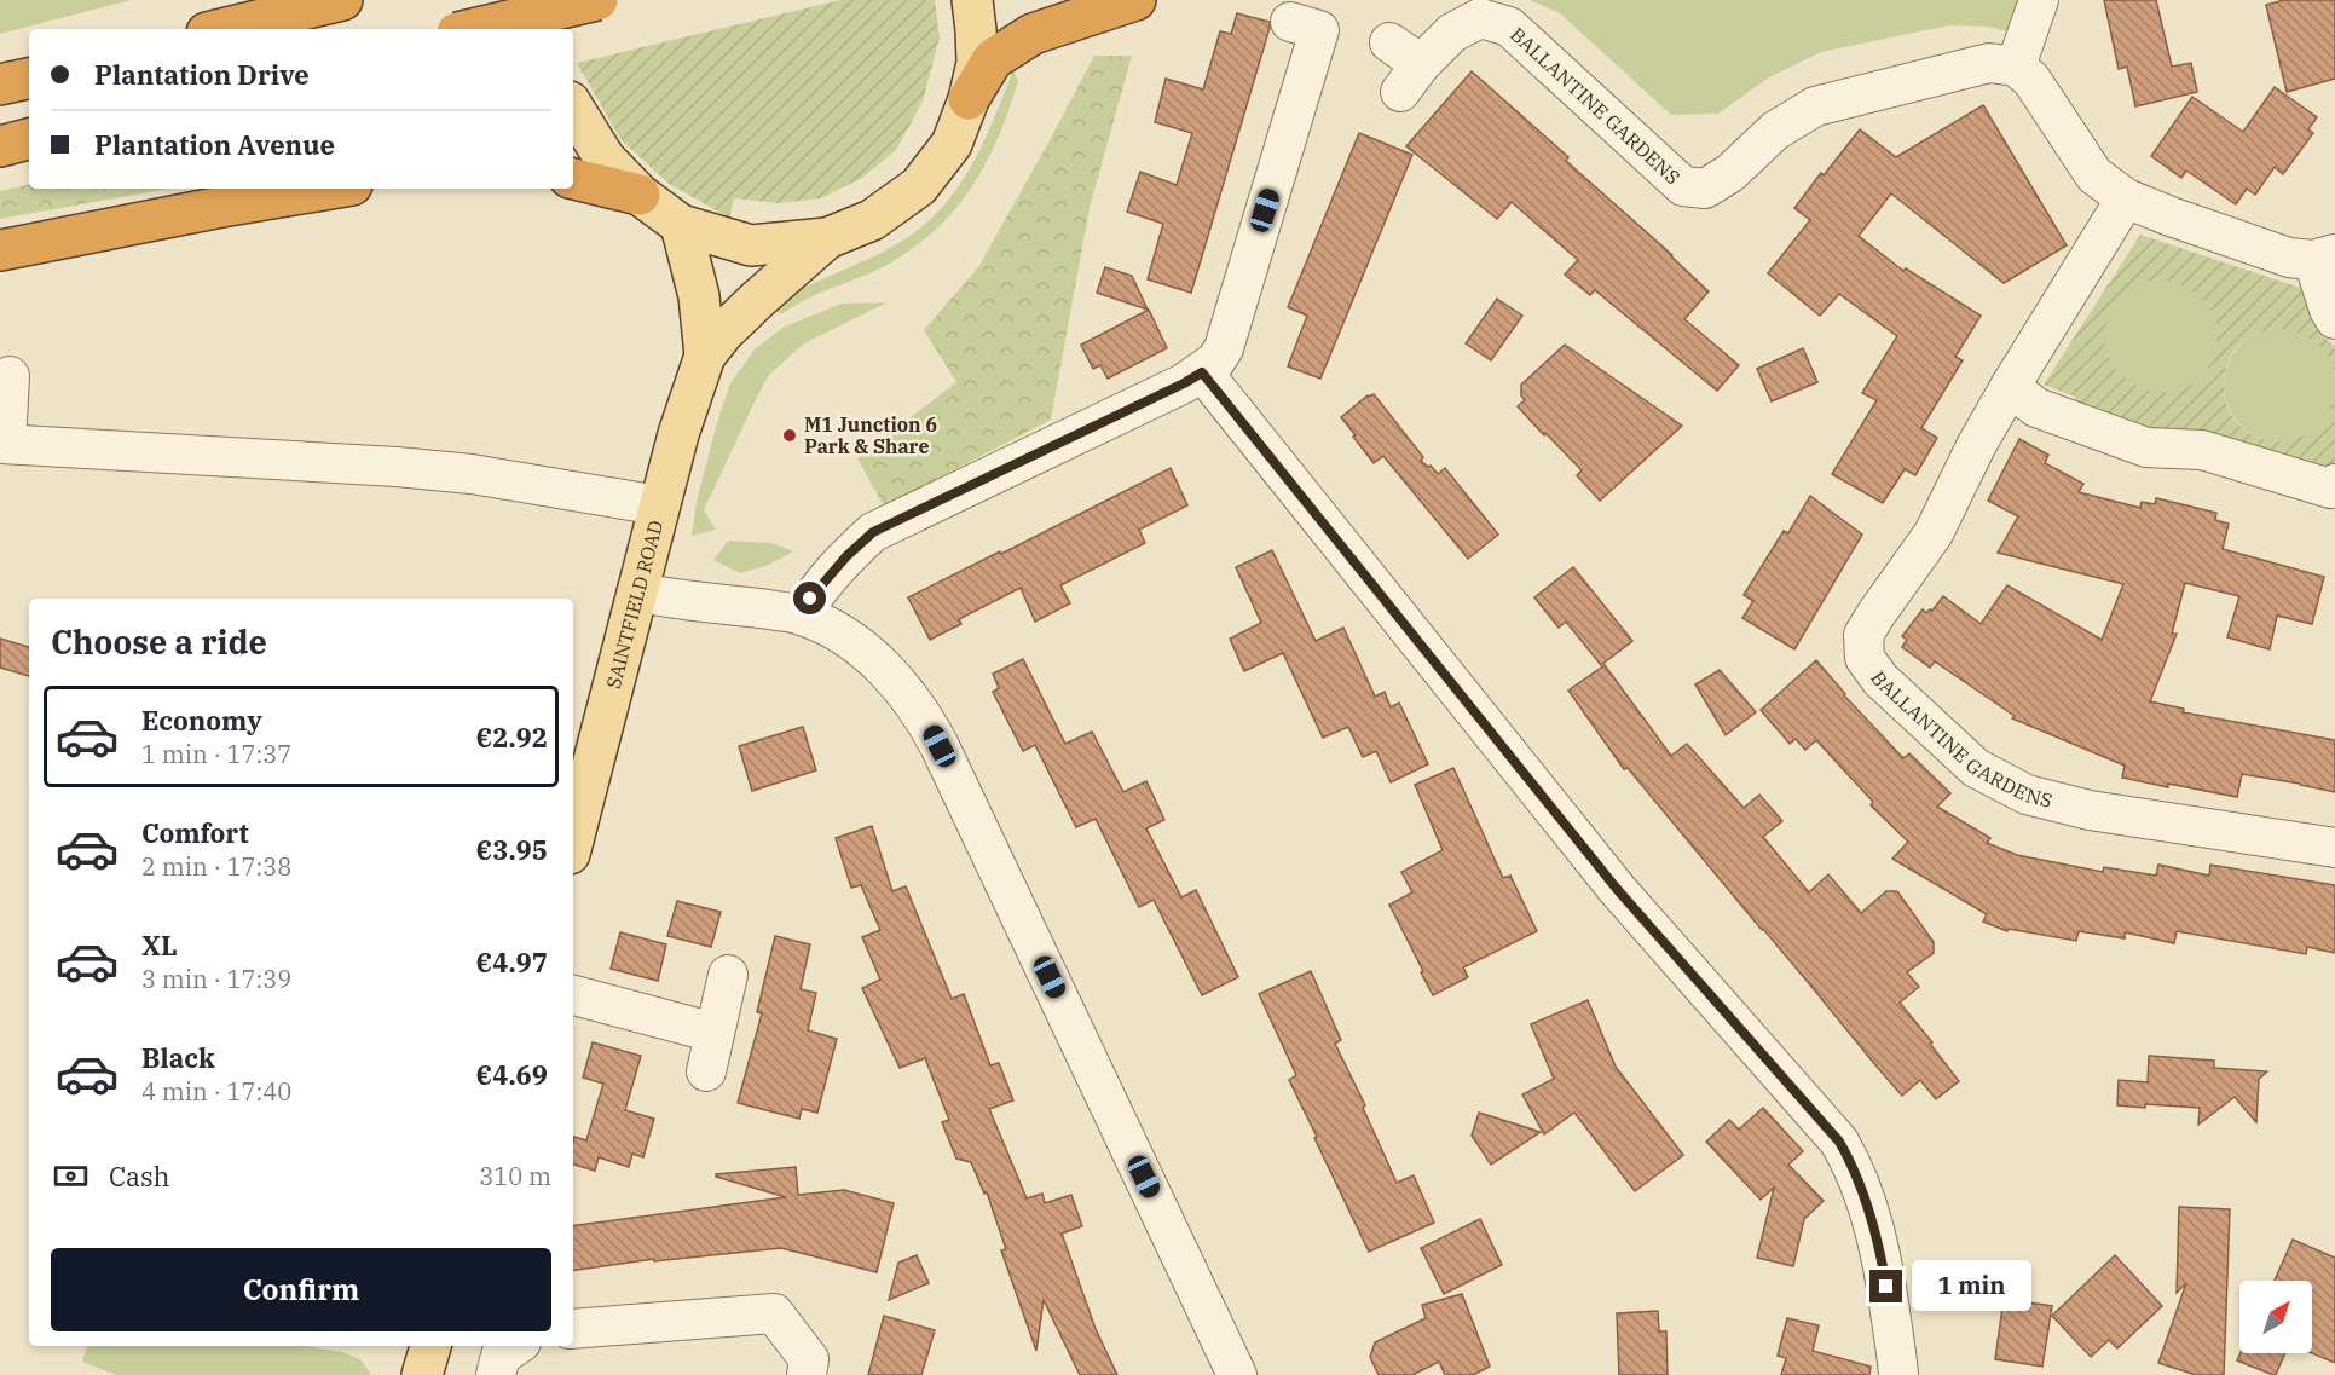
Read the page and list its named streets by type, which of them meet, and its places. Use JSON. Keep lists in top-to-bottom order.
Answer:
{
  "streets": {
    "main road": ["SAINTFIELD ROAD"],
    "street": ["BALLANTINE GARDENS"]
  },
  "places": ["M1 Junction 6 Park & Share"],
  "north": "top right",
  "page": {
    "banner": ["Plantation Drive", "Plantation Avenue"],
    "heading": "Choose a ride",
    "list": [
      {
        "name": "Economy",
        "note": "1 min · 17:37",
        "value": "€2.92"
      },
      {
        "name": "Comfort",
        "note": "2 min · 17:38",
        "value": "€3.95"
      },
      {
        "name": "XL",
        "note": "3 min · 17:39",
        "value": "€4.97"
      },
      {
        "name": "Black",
        "note": "4 min · 17:40",
        "value": "€4.69"
      }
    ],
    "pay": ["Cash", "310 m"],
    "buttons": "Confirm",
    "bubble": "1 min"
  }
}
